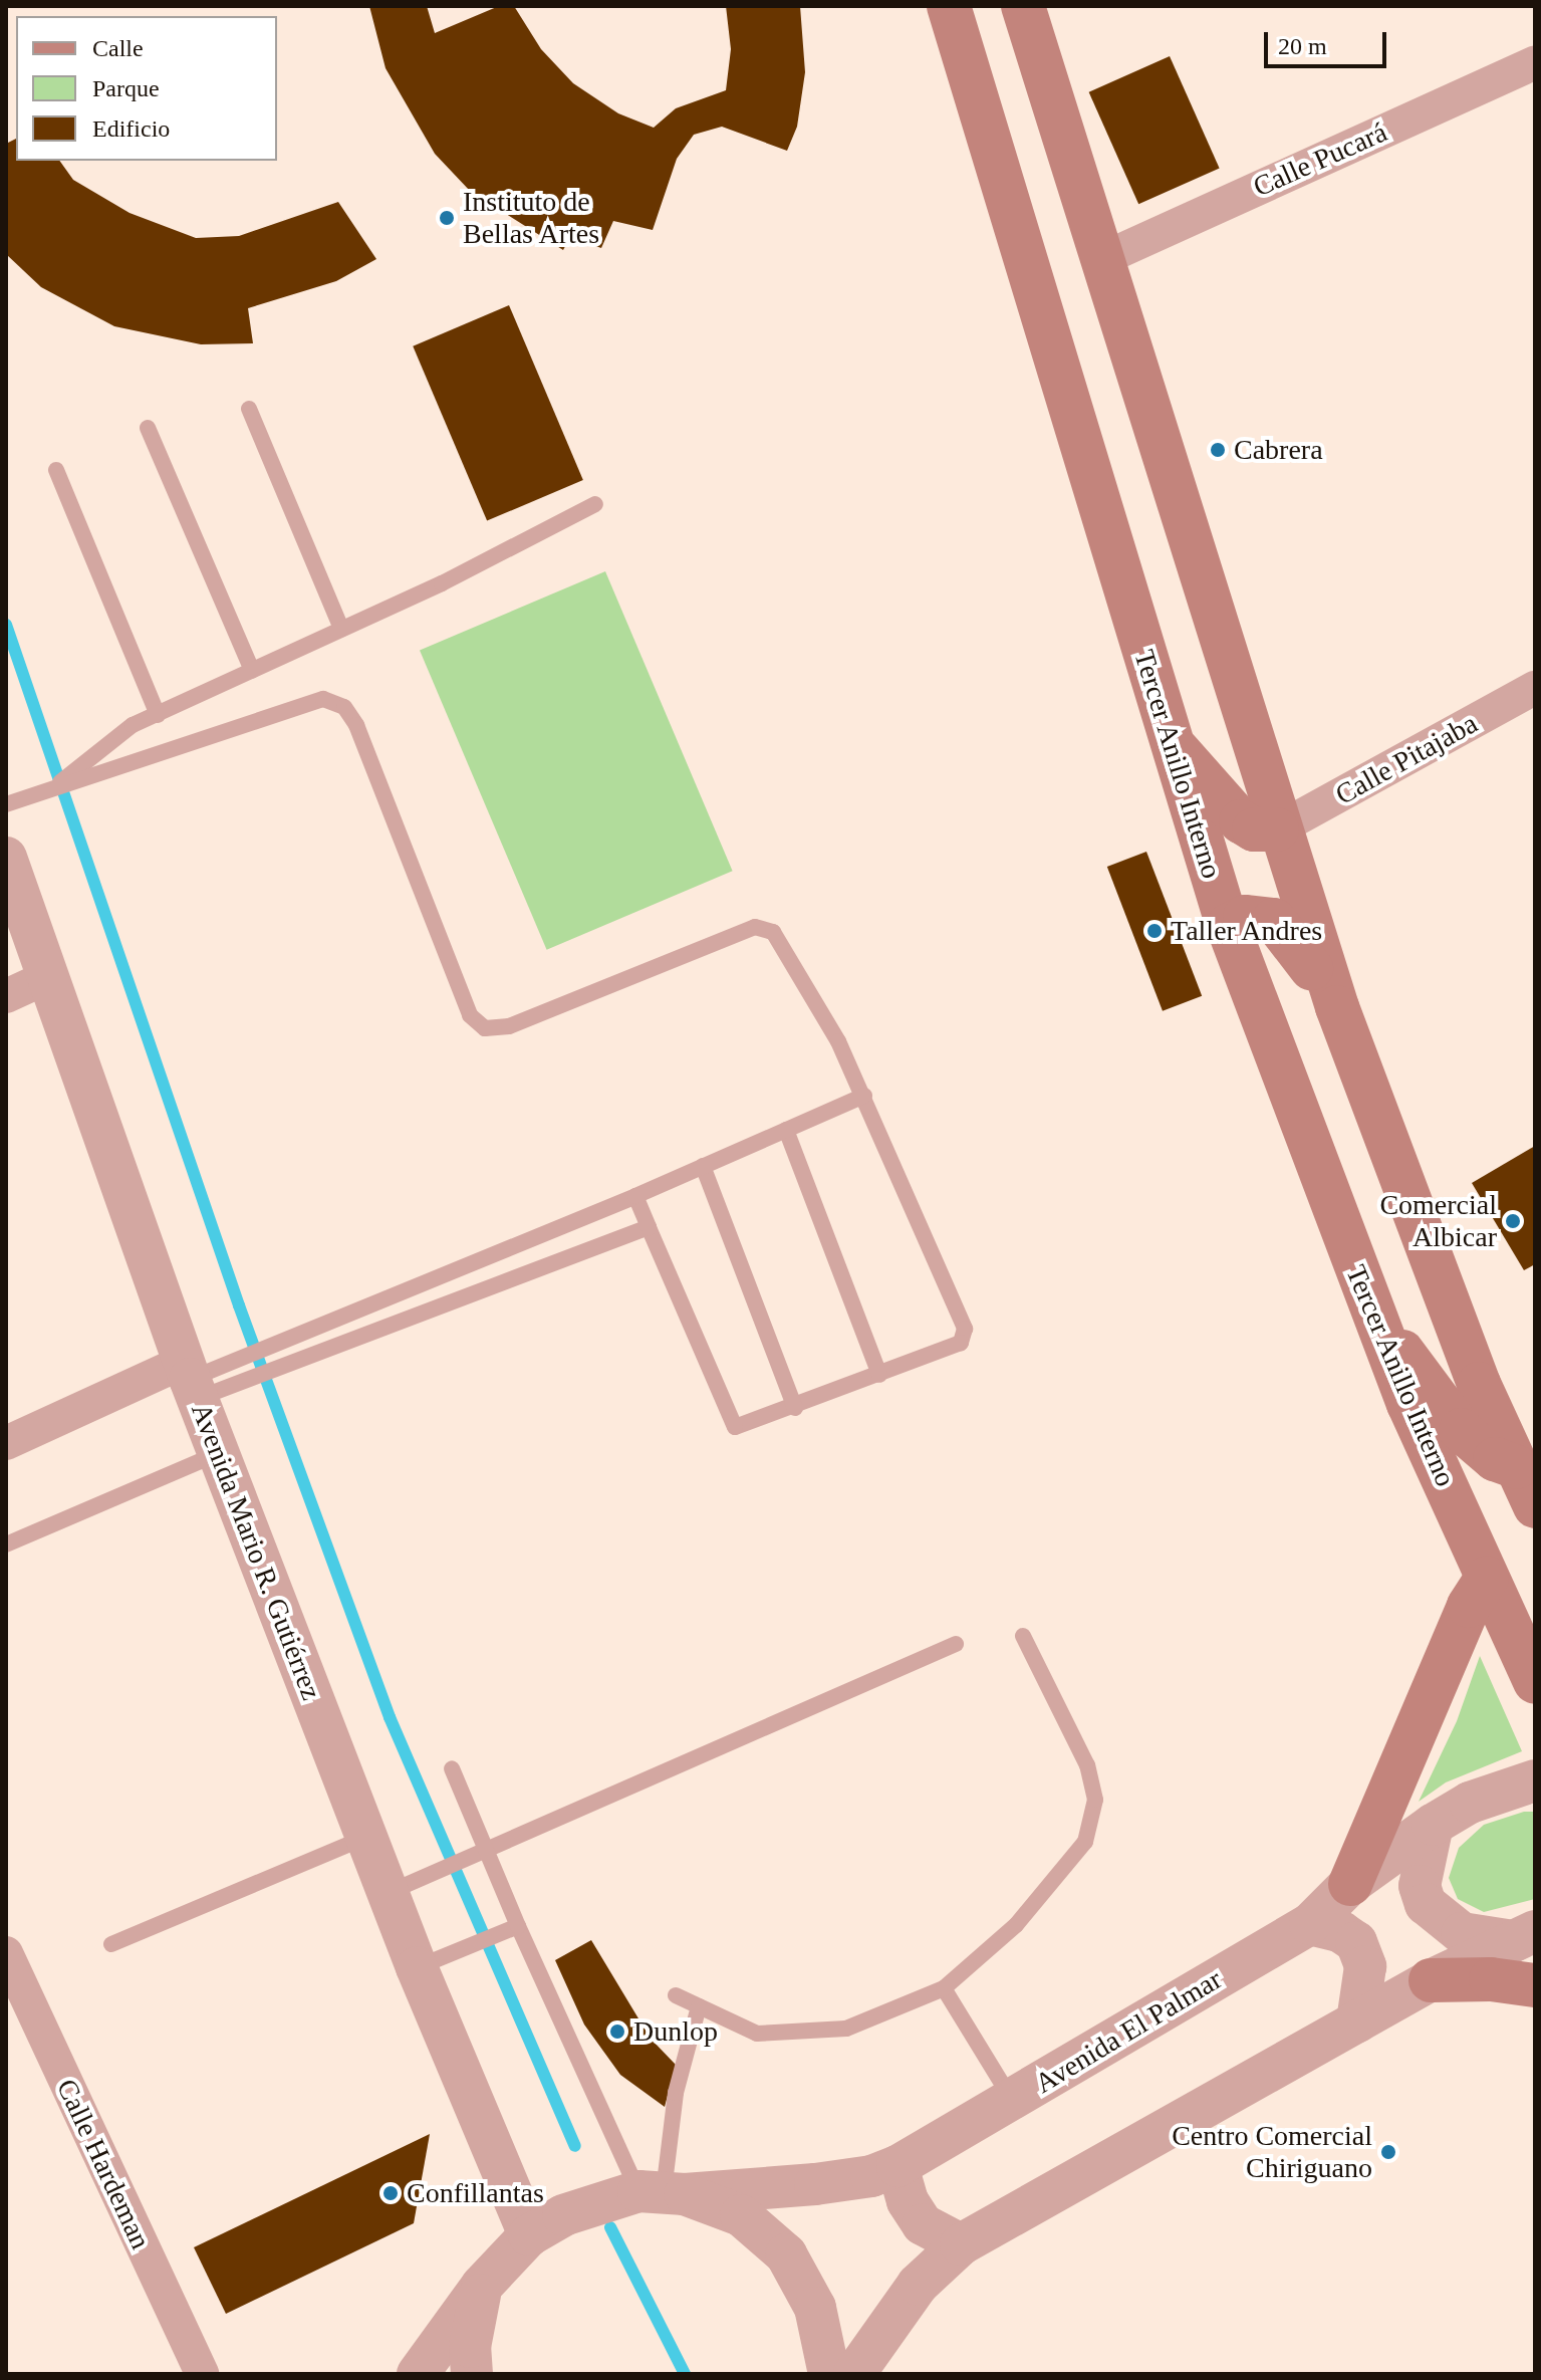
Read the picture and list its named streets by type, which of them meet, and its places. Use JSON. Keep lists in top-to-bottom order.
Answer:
{
  "streets": {
    "main road": ["Tercer Anillo Interno"],
    "street": [
      "Calle Pucará",
      "Calle Pitajaba",
      "Avenida Mario R. Gutiérrez",
      "Avenida El Palmar",
      "Calle Hardeman"
    ]
  },
  "crossings": [
    ["Avenida Mario R. Gutiérrez", "Avenida El Palmar"]
  ],
  "places": [
    "Instituto de Bellas Artes",
    "Cabrera",
    "Taller Andres",
    "Comercial Albicar",
    "Dunlop",
    "Centro Comercial Chiriguano",
    "Confillantas"
  ],
  "legend": ["Calle", "Parque", "Edificio"],
  "scale_bar": "20 m"
}
